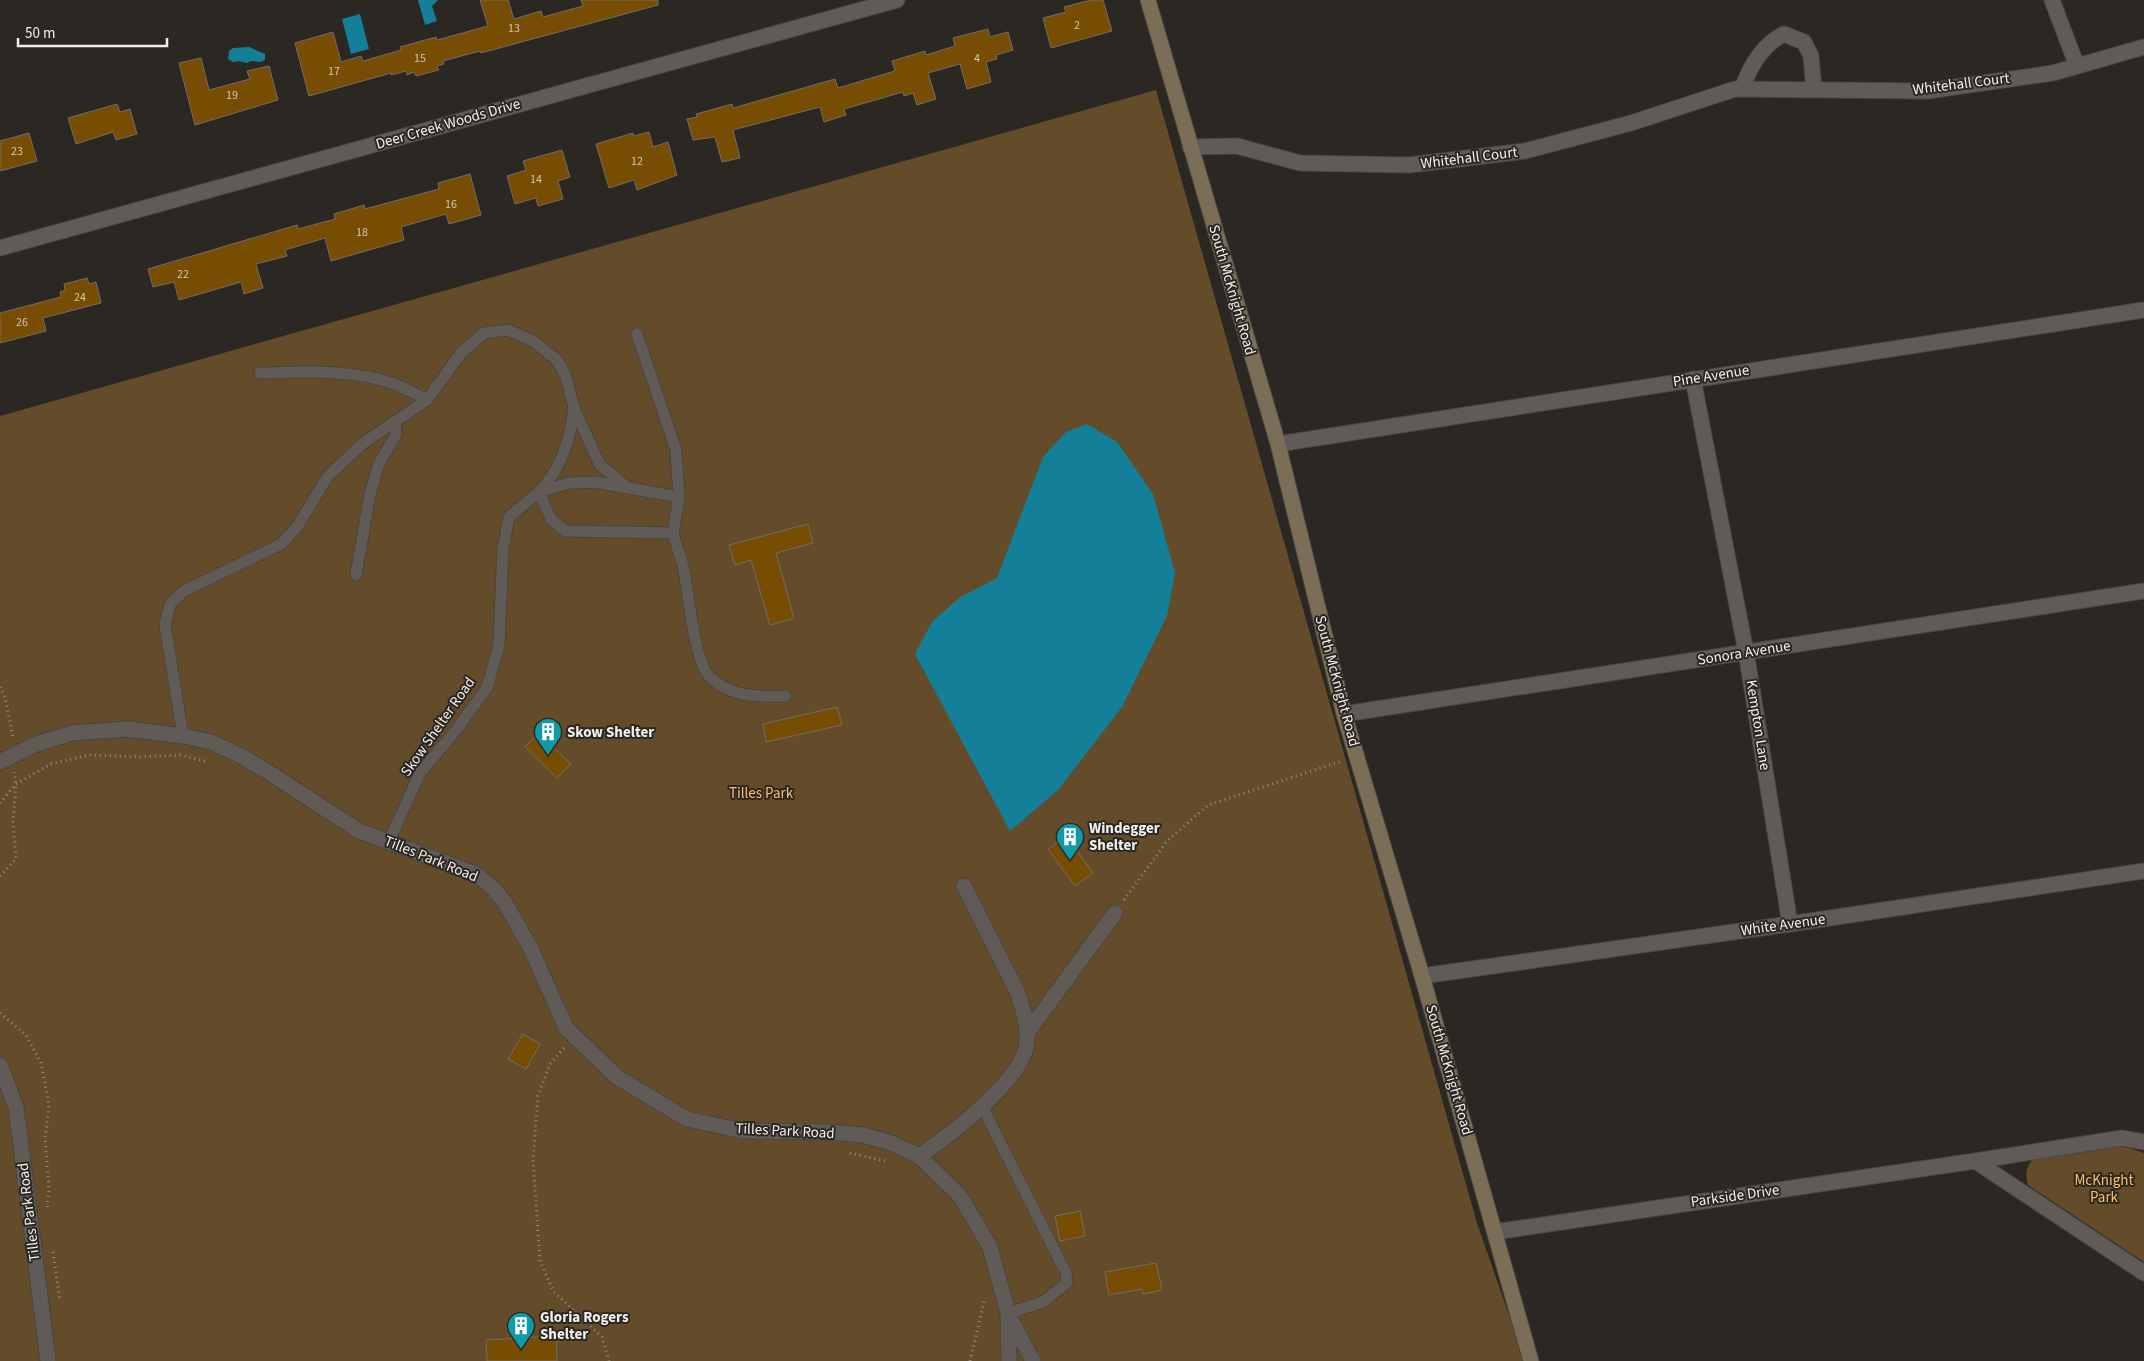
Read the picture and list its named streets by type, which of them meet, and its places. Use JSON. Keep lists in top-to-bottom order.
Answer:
{
  "streets": {
    "main road": ["South McKnight Road"],
    "street": [
      "Whitehall Court",
      "Deer Creek Woods Drive",
      "Pine Avenue",
      "Sonora Avenue",
      "Kempton Lane",
      "Tilles Park Road",
      "White Avenue",
      "Parkside Drive"
    ],
    "lane": ["Skow Shelter Road"]
  },
  "crossings": [
    ["Whitehall Court", "South McKnight Road"],
    ["South McKnight Road", "Pine Avenue"],
    ["South McKnight Road", "Sonora Avenue"],
    ["South McKnight Road", "White Avenue"],
    ["South McKnight Road", "Parkside Drive"],
    ["Pine Avenue", "Kempton Lane"],
    ["Sonora Avenue", "Kempton Lane"],
    ["Kempton Lane", "White Avenue"],
    ["Skow Shelter Road", "Tilles Park Road"]
  ],
  "parks": ["Tilles Park", "McKnight Park"],
  "places": {
    "building": ["Skow Shelter", "Windegger Shelter", "Gloria Rogers Shelter"]
  },
  "house_numbers": [
    "2",
    "13",
    "15",
    "4",
    "17",
    "19",
    "23",
    "12",
    "14",
    "16",
    "18",
    "22",
    "24",
    "26"
  ],
  "scale_bar": "50 m"
}
